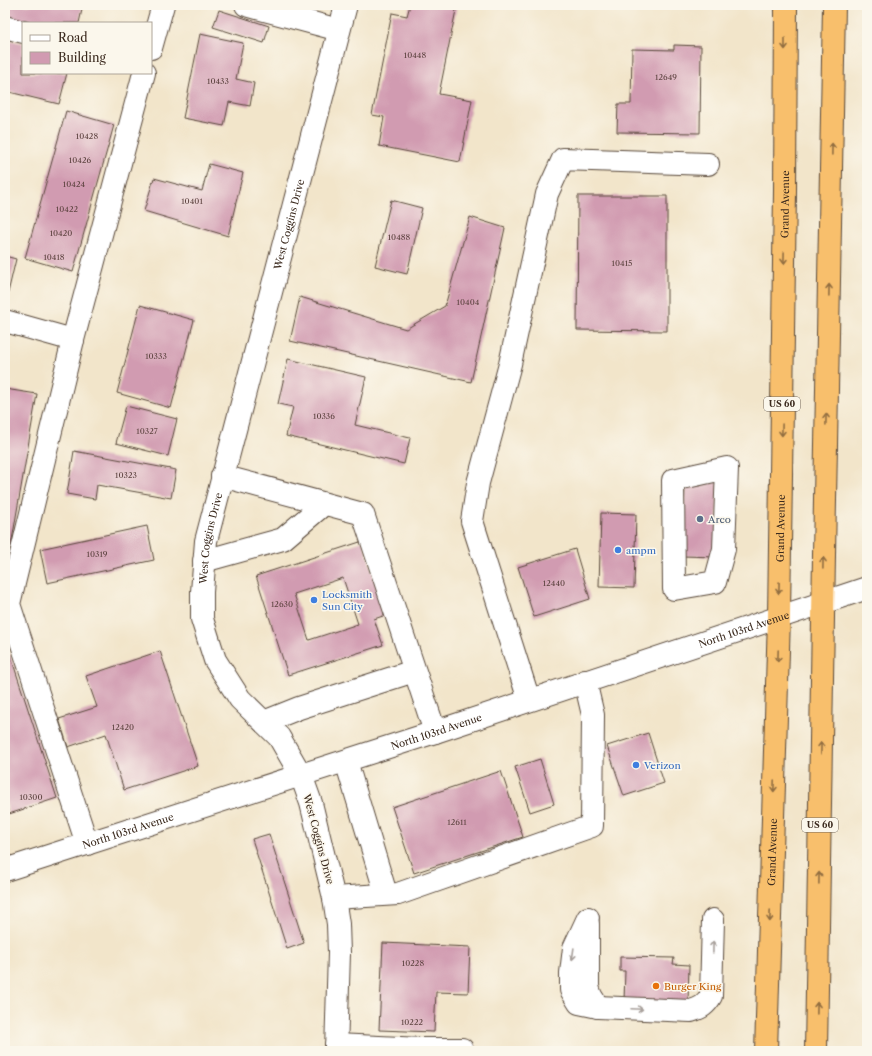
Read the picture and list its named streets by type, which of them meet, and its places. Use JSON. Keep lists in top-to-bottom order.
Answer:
{
  "streets": {
    "highway": ["Grand Avenue", "US 60"],
    "street": ["West Coggins Drive", "North 103rd Avenue"]
  },
  "crossings": [
    ["Grand Avenue", "North 103rd Avenue"],
    ["West Coggins Drive", "North 103rd Avenue"],
    ["US 60", "North 103rd Avenue"]
  ],
  "places": [
    "Arco",
    "ampm",
    "Locksmith Sun City",
    "Verizon",
    "Burger King"
  ],
  "house_numbers": [
    "10448",
    "12649",
    "10433",
    "10428",
    "10426",
    "10424",
    "10401",
    "10422",
    "10420",
    "10488",
    "10418",
    "10415",
    "10404",
    "10333",
    "10336",
    "10327",
    "10323",
    "10319",
    "12440",
    "12630",
    "12420",
    "10300",
    "12611",
    "10228",
    "10222"
  ],
  "legend": ["Road", "Building"]
}
